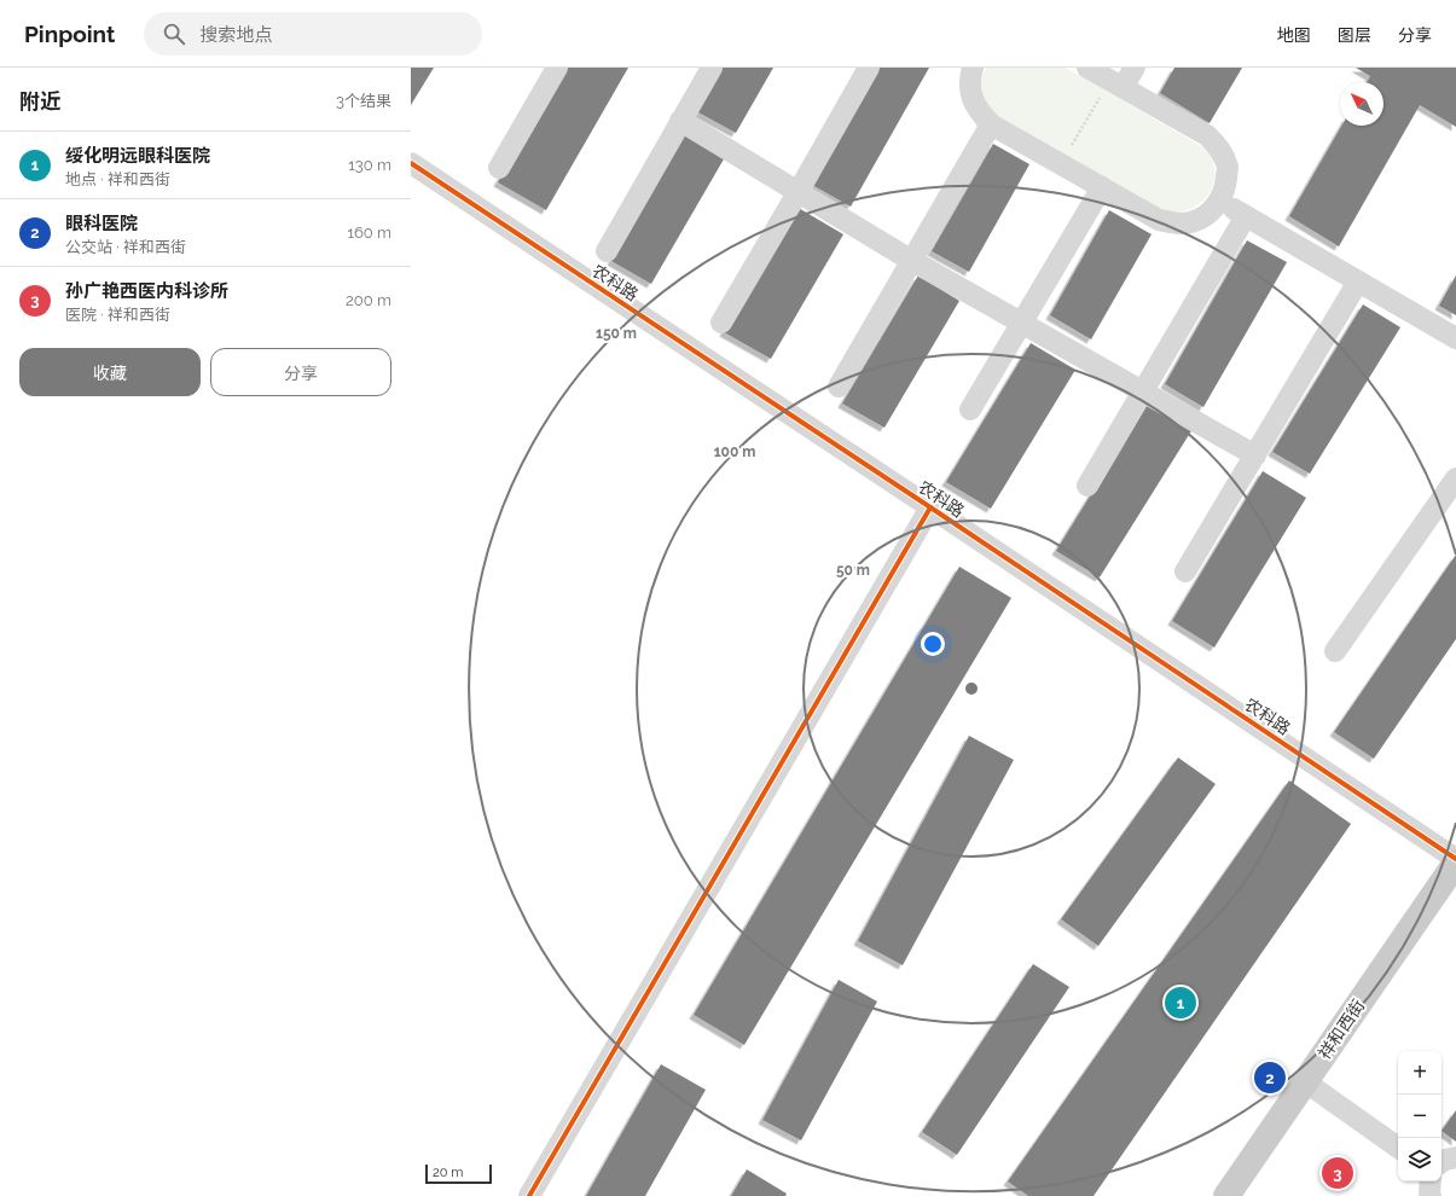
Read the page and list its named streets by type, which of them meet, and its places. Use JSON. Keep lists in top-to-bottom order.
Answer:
{
  "streets": {
    "main road": ["祥和西街"],
    "street": ["农科路"]
  },
  "scale_bar": "20 m",
  "north": "top left",
  "page": {
    "header": "Pinpoint",
    "search": "搜索地点",
    "nav": ["地图", "图层", "分享"],
    "heading": ["附近", "3个结果"],
    "list": [
      {
        "mark": "1",
        "name": "绥化明远眼科医院",
        "note": "地点 · 祥和西街",
        "value": "130 m"
      },
      {
        "mark": "2",
        "name": "眼科医院",
        "note": "公交站 · 祥和西街",
        "value": "160 m"
      },
      {
        "mark": "3",
        "name": "孙广艳西医内科诊所",
        "note": "医院 · 祥和西街",
        "value": "200 m"
      }
    ],
    "buttons": ["收藏", "分享"],
    "pins": ["1", "2", "3"],
    "map_buttons": ["+", "−"],
    "scale": "20 m"
  },
  "rings": ["150 m", "100 m", "50 m"]
}
